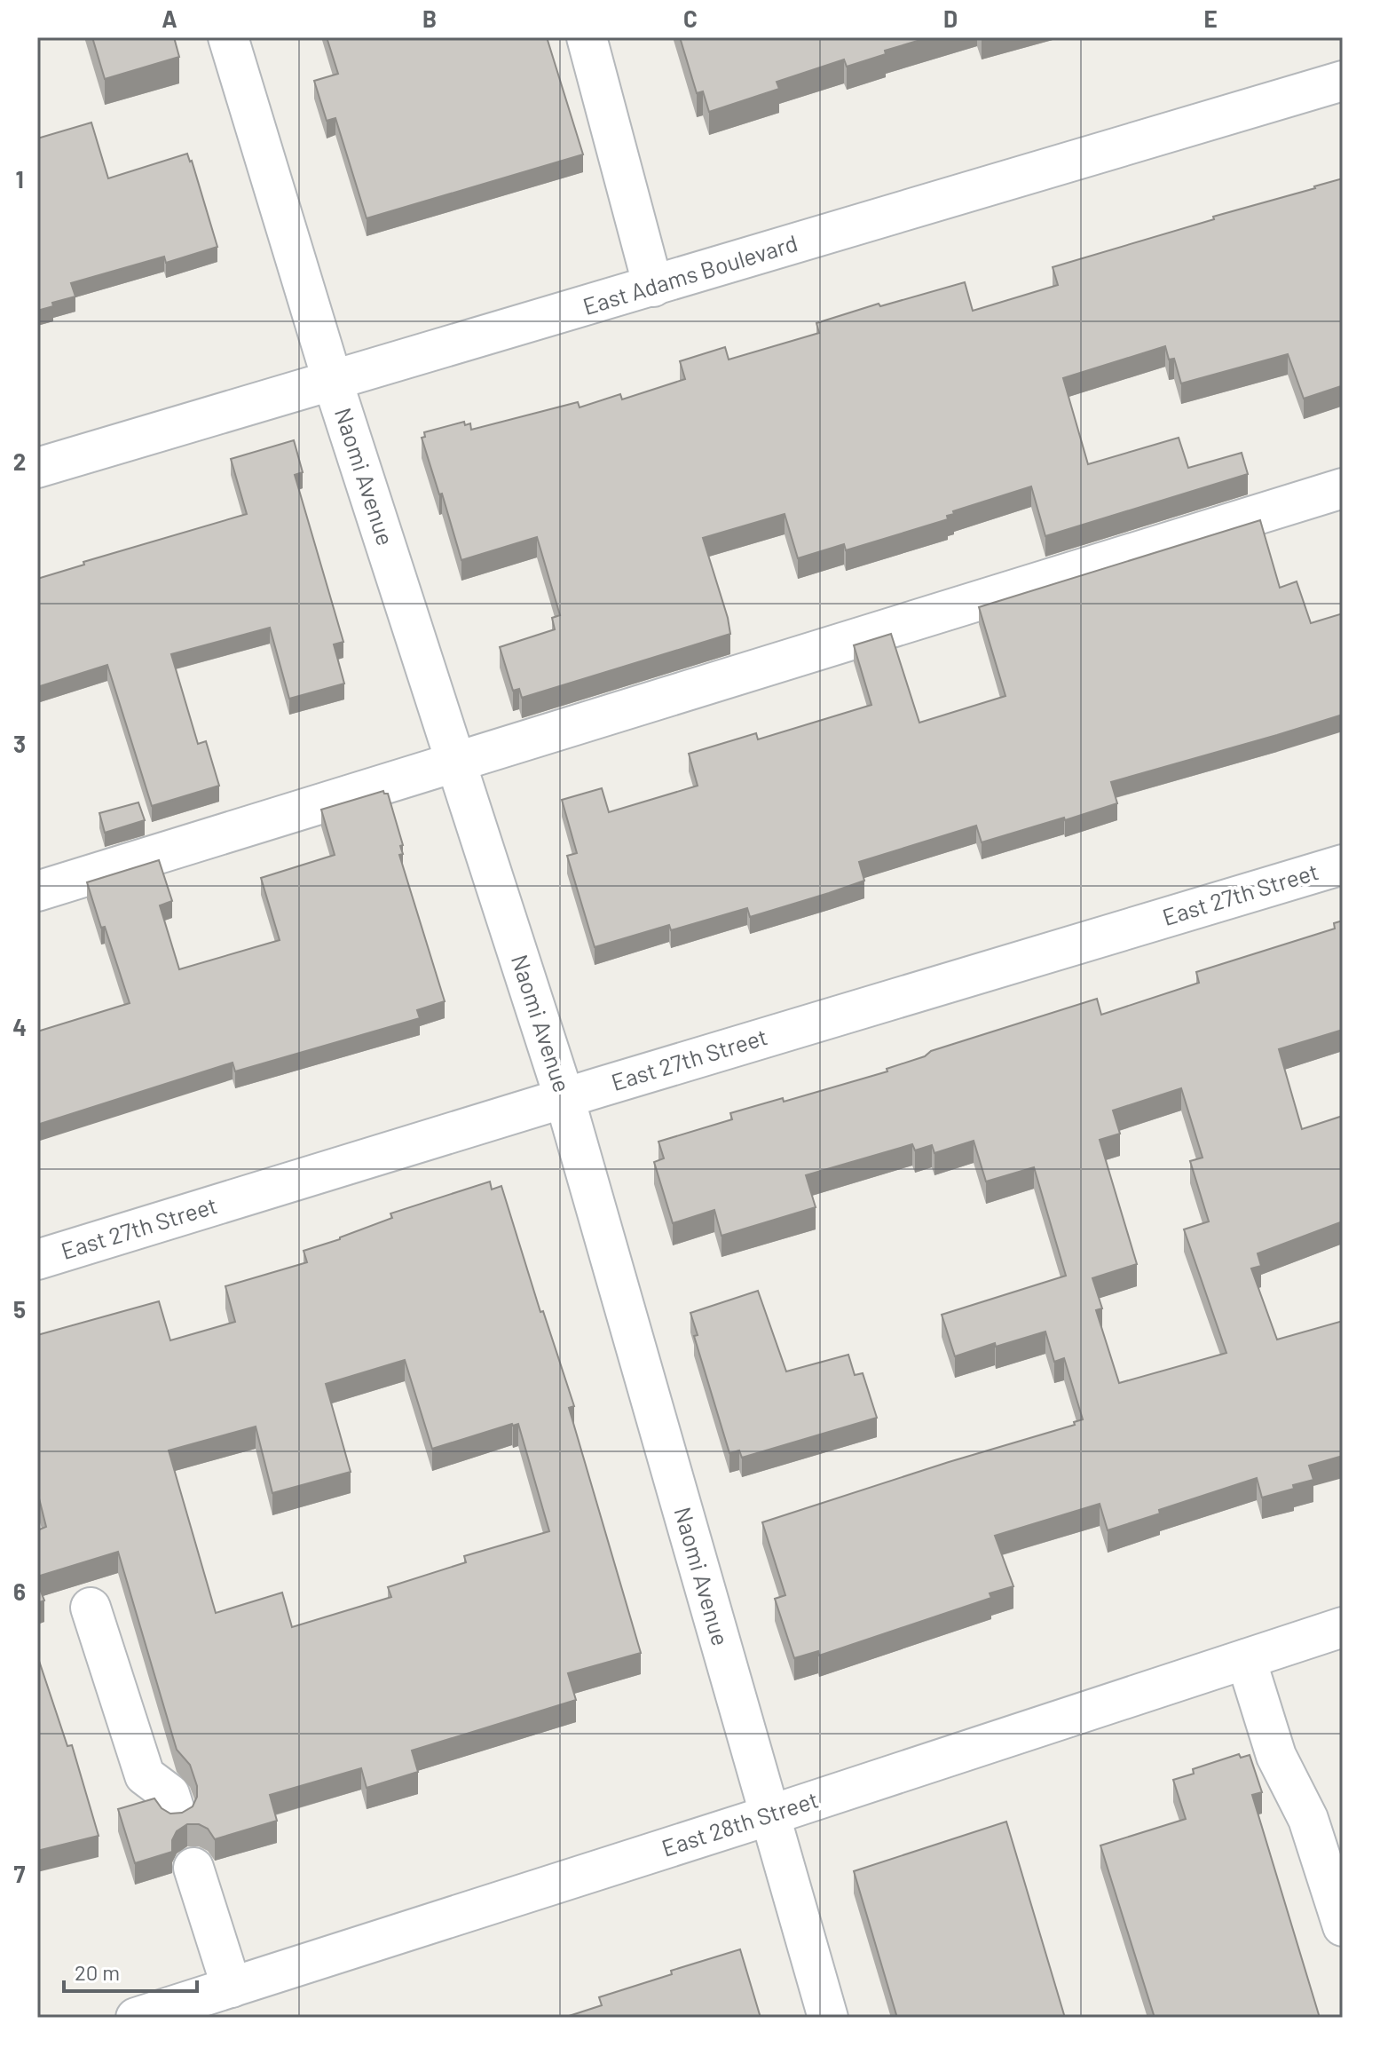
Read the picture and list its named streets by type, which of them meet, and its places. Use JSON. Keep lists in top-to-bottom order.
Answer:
{
  "streets": {
    "street": [
      "East Adams Boulevard",
      "Naomi Avenue",
      "East 27th Street",
      "East 28th Street"
    ]
  },
  "crossings": [
    ["East Adams Boulevard", "Naomi Avenue"],
    ["Naomi Avenue", "East 27th Street"],
    ["Naomi Avenue", "East 28th Street"]
  ],
  "scale_bar": "20 m",
  "grid": {
    "columns": [
      "A",
      "B",
      "C",
      "D",
      "E"
    ],
    "rows": [
      "1",
      "2",
      "3",
      "4",
      "5",
      "6",
      "7"
    ]
  }
}
